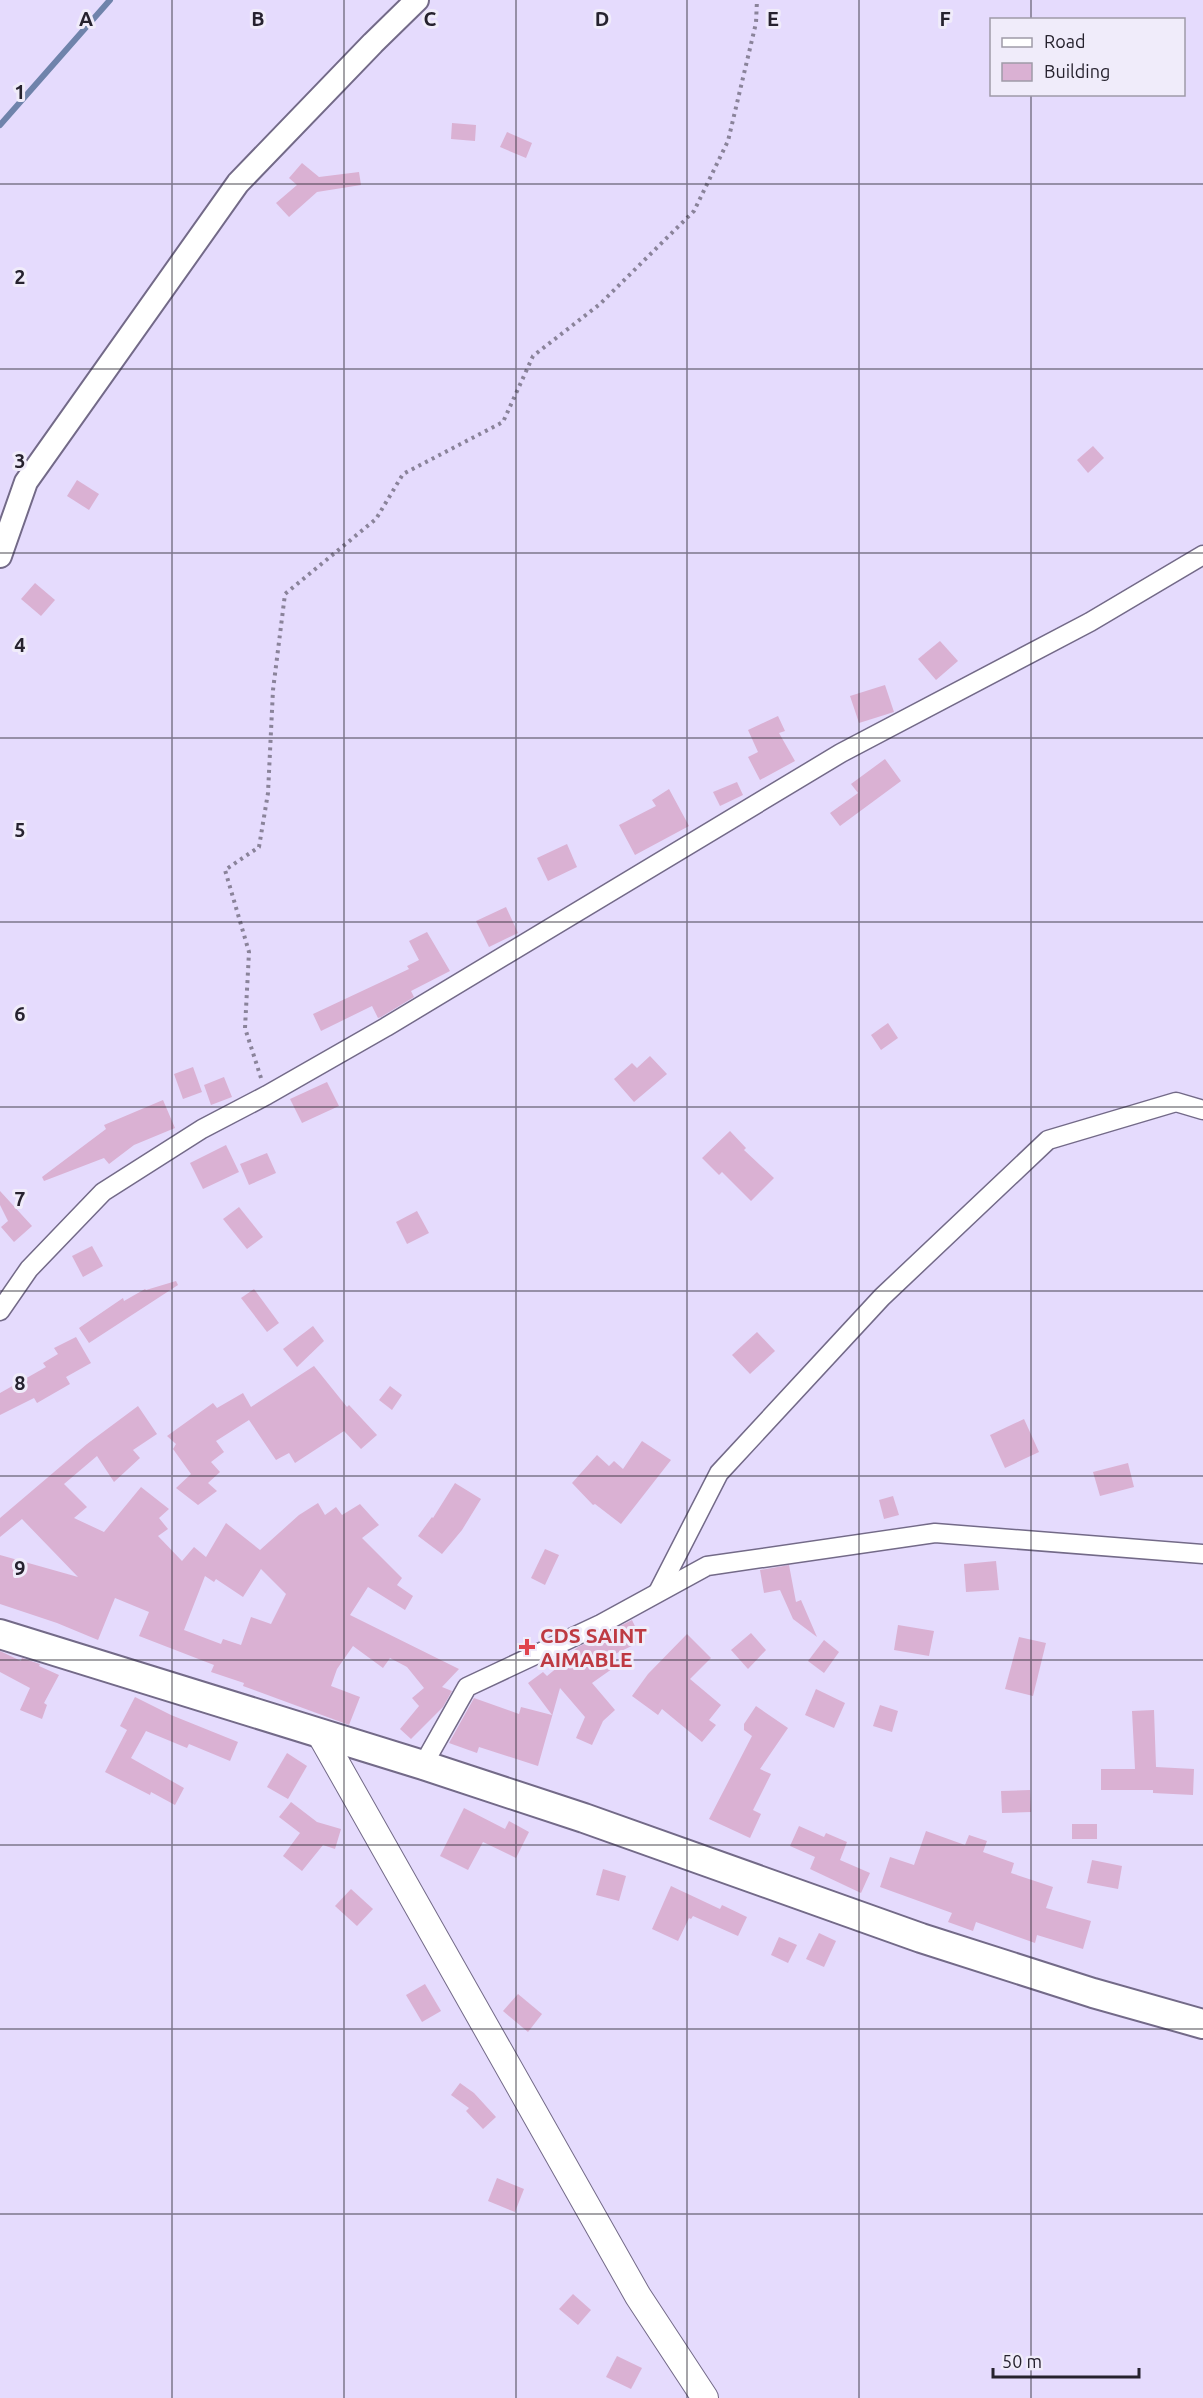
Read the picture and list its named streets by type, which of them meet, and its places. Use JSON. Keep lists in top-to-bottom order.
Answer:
{
  "places": {
    "health": ["CDS SAINT AIMABLE"]
  },
  "legend": ["Road", "Building"],
  "scale_bar": "50 m",
  "grid": {
    "columns": [
      "A",
      "B",
      "C",
      "D",
      "E",
      "F"
    ],
    "rows": [
      "1",
      "2",
      "3",
      "4",
      "5",
      "6",
      "7",
      "8",
      "9"
    ]
  }
}
